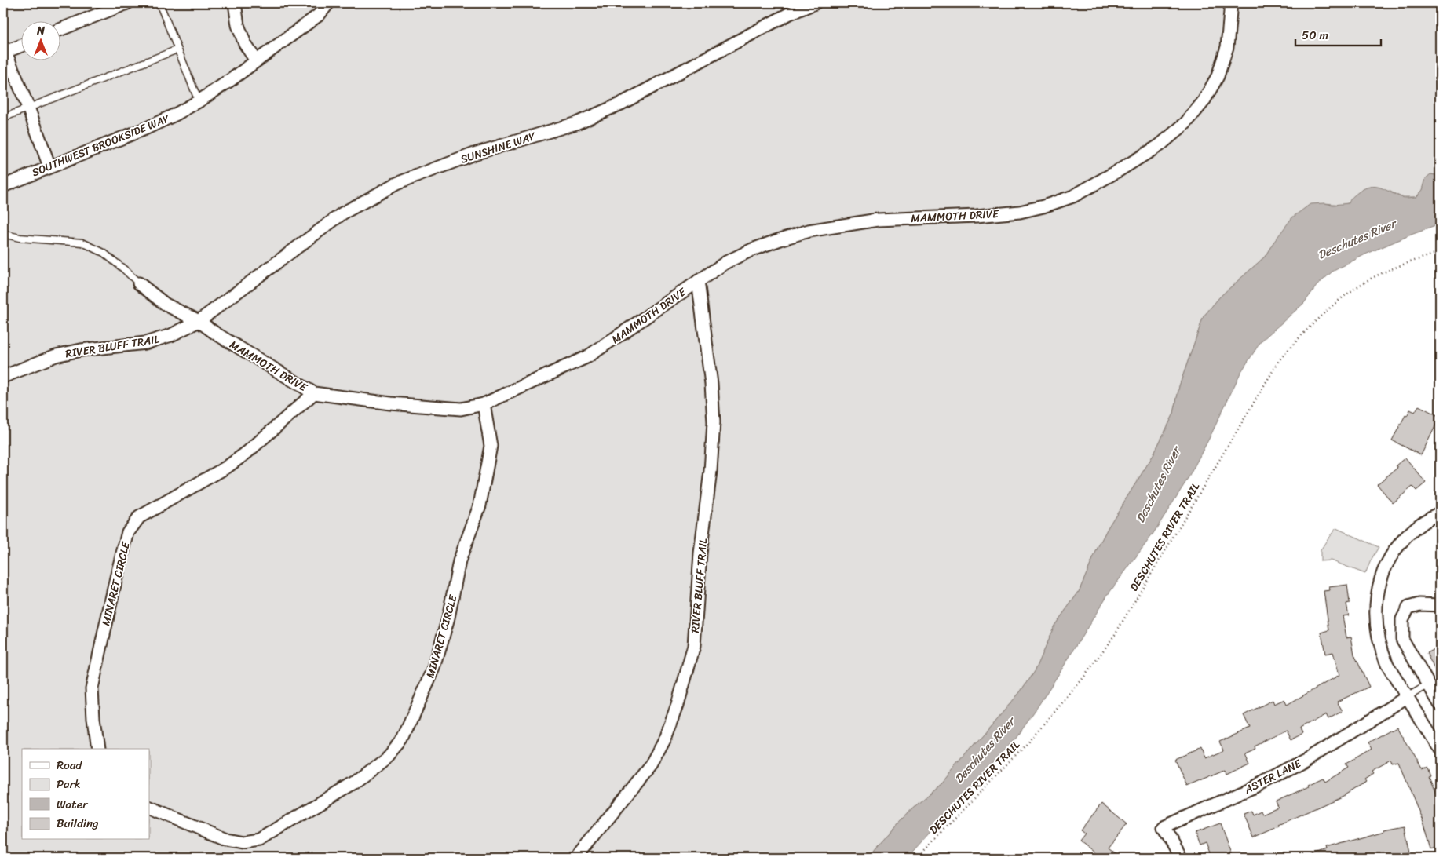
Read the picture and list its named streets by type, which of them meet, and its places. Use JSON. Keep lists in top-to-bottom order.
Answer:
{
  "streets": {
    "street": [
      "SOUTHWEST BROOKSIDE WAY",
      "SUNSHINE WAY",
      "MAMMOTH DRIVE",
      "RIVER BLUFF TRAIL",
      "MINARET CIRCLE",
      "ASTER LANE"
    ],
    "path": ["DESCHUTES RIVER TRAIL"]
  },
  "crossings": [
    ["SUNSHINE WAY", "MAMMOTH DRIVE"],
    ["SUNSHINE WAY", "RIVER BLUFF TRAIL"],
    ["MAMMOTH DRIVE", "RIVER BLUFF TRAIL"],
    ["MAMMOTH DRIVE", "MINARET CIRCLE"]
  ],
  "water": ["Deschutes River"],
  "legend": [
    "Road",
    "Park",
    "Water",
    "Building"
  ],
  "scale_bar": "50 m",
  "north": "top"
}
